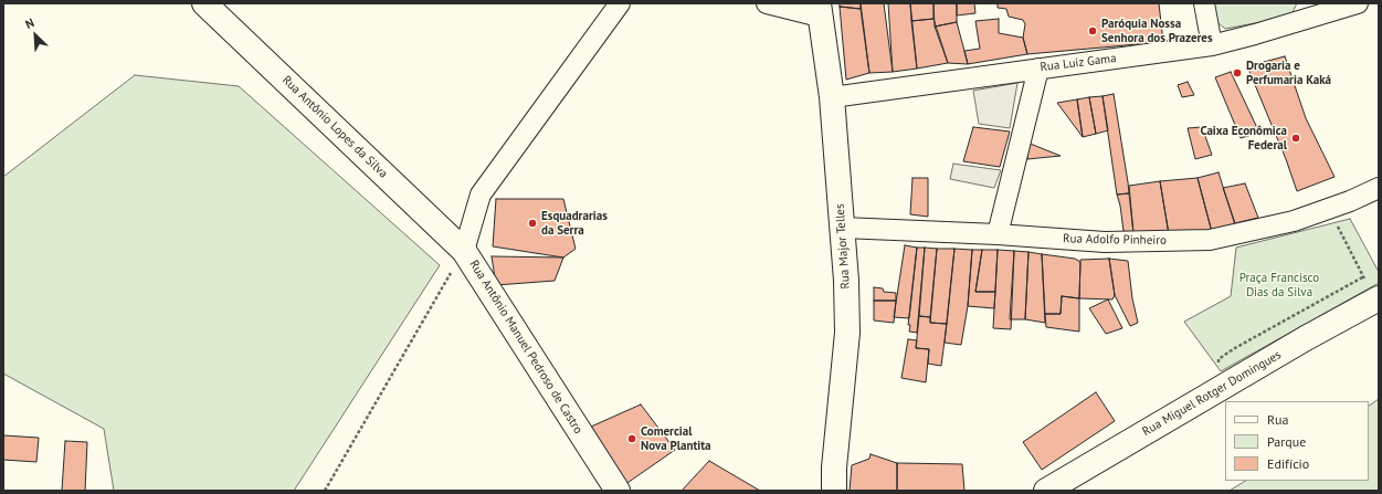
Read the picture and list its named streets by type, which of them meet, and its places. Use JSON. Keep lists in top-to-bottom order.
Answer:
{
  "streets": {
    "main road": [
      "Rua Antônio Lopes da Silva",
      "Rua Major Telles",
      "Rua Antônio Manuel Pedroso de Castro",
      "Rua Miguel Rotger Domingues"
    ],
    "street": ["Rua Luiz Gama", "Rua Adolfo Pinheiro"]
  },
  "crossings": [
    ["Rua Luiz Gama", "Rua Major Telles"],
    ["Rua Antônio Lopes da Silva", "Rua Antônio Manuel Pedroso de Castro"],
    ["Rua Adolfo Pinheiro", "Rua Major Telles"]
  ],
  "parks": ["Praça Francisco Dias da Silva"],
  "places": [
    "Paróquia Nossa Senhora dos Prazeres",
    "Drogaria e Perfumaria Kaká",
    "Caixa Econômica Federal",
    "Esquadrarias da Serra",
    "Comercial Nova Plantita"
  ],
  "legend": ["Rua", "Parque", "Edifício"],
  "north": "top left"
}
